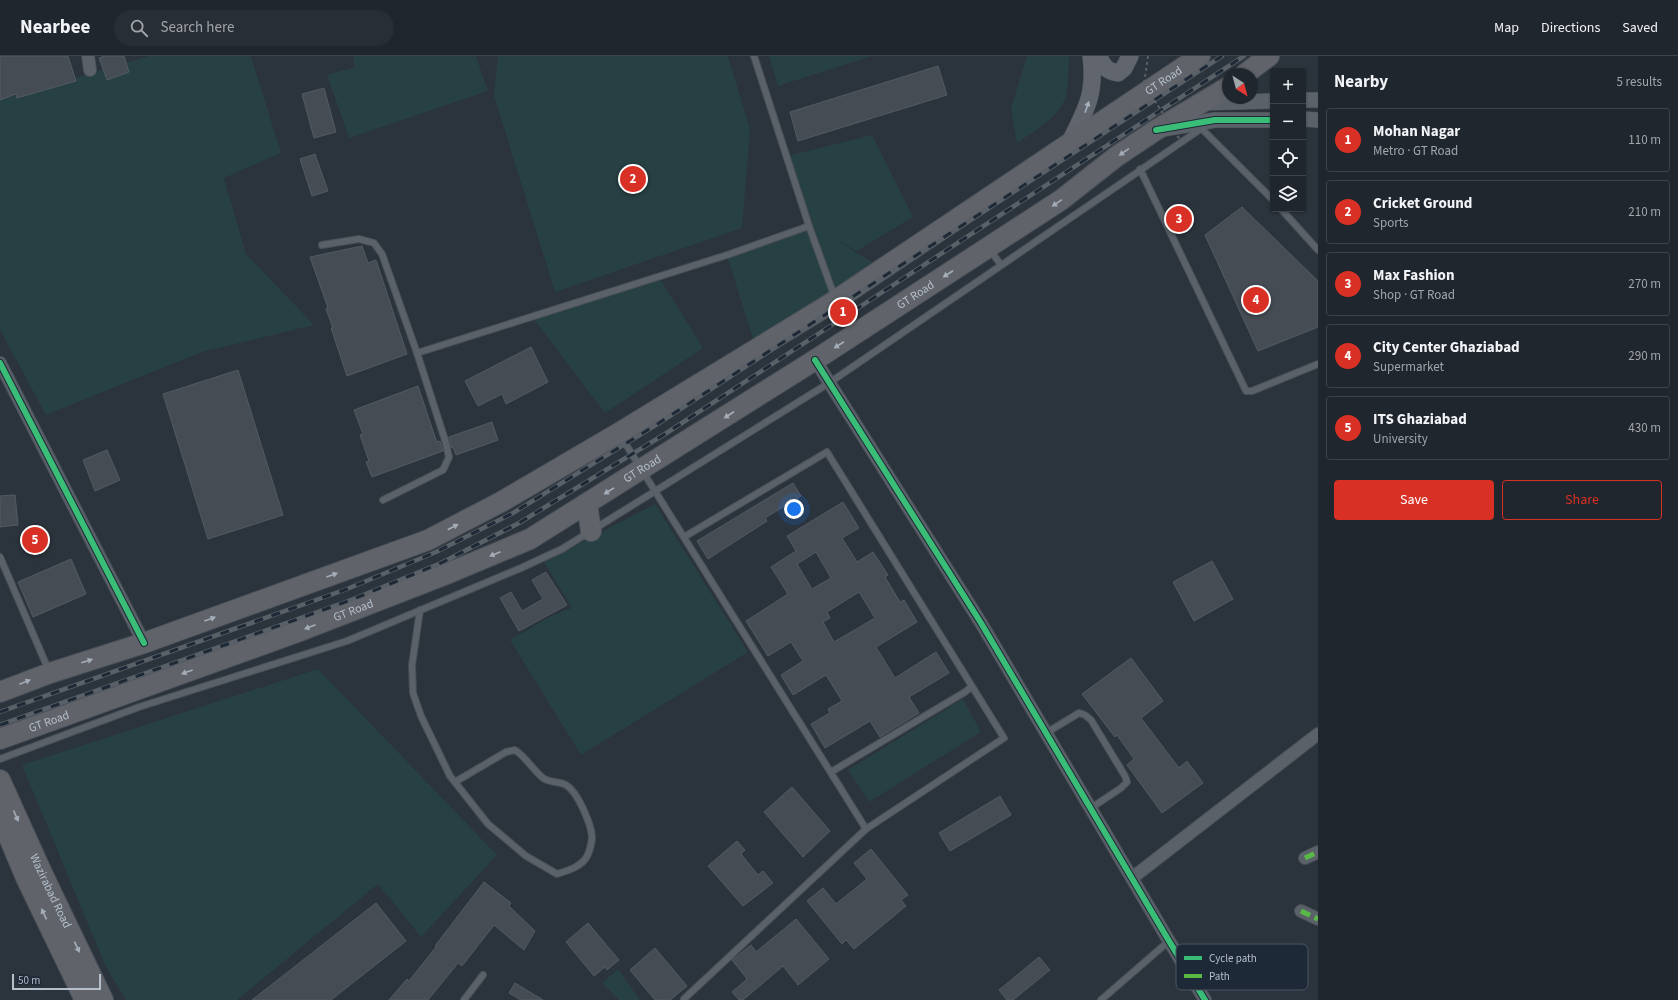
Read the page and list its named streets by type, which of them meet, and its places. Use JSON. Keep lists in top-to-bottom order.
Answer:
{
  "streets": {
    "highway": ["GT Road", "Wazirabad Road"]
  },
  "legend": ["Cycle path", "Path"],
  "scale_bar": "50 m",
  "north": "bottom right",
  "page": {
    "header": "Nearbee",
    "search": "Search here",
    "nav": ["Map", "Directions", "Saved"],
    "heading": ["Nearby", "5 results"],
    "map_buttons": ["+", "−"],
    "list": [
      {
        "mark": "1",
        "name": "Mohan Nagar",
        "note": "Metro · GT Road",
        "value": "110 m"
      },
      {
        "mark": "2",
        "name": "Cricket Ground",
        "note": "Sports",
        "value": "210 m"
      },
      {
        "mark": "3",
        "name": "Max Fashion",
        "note": "Shop · GT Road",
        "value": "270 m"
      },
      {
        "mark": "4",
        "name": "City Center Ghaziabad",
        "note": "Supermarket",
        "value": "290 m"
      },
      {
        "mark": "5",
        "name": "ITS Ghaziabad",
        "note": "University",
        "value": "430 m"
      }
    ],
    "pins": [
      "2",
      "3",
      "4",
      "1",
      "5"
    ],
    "buttons": ["Save", "Share"],
    "scale": "50 m"
  }
}
